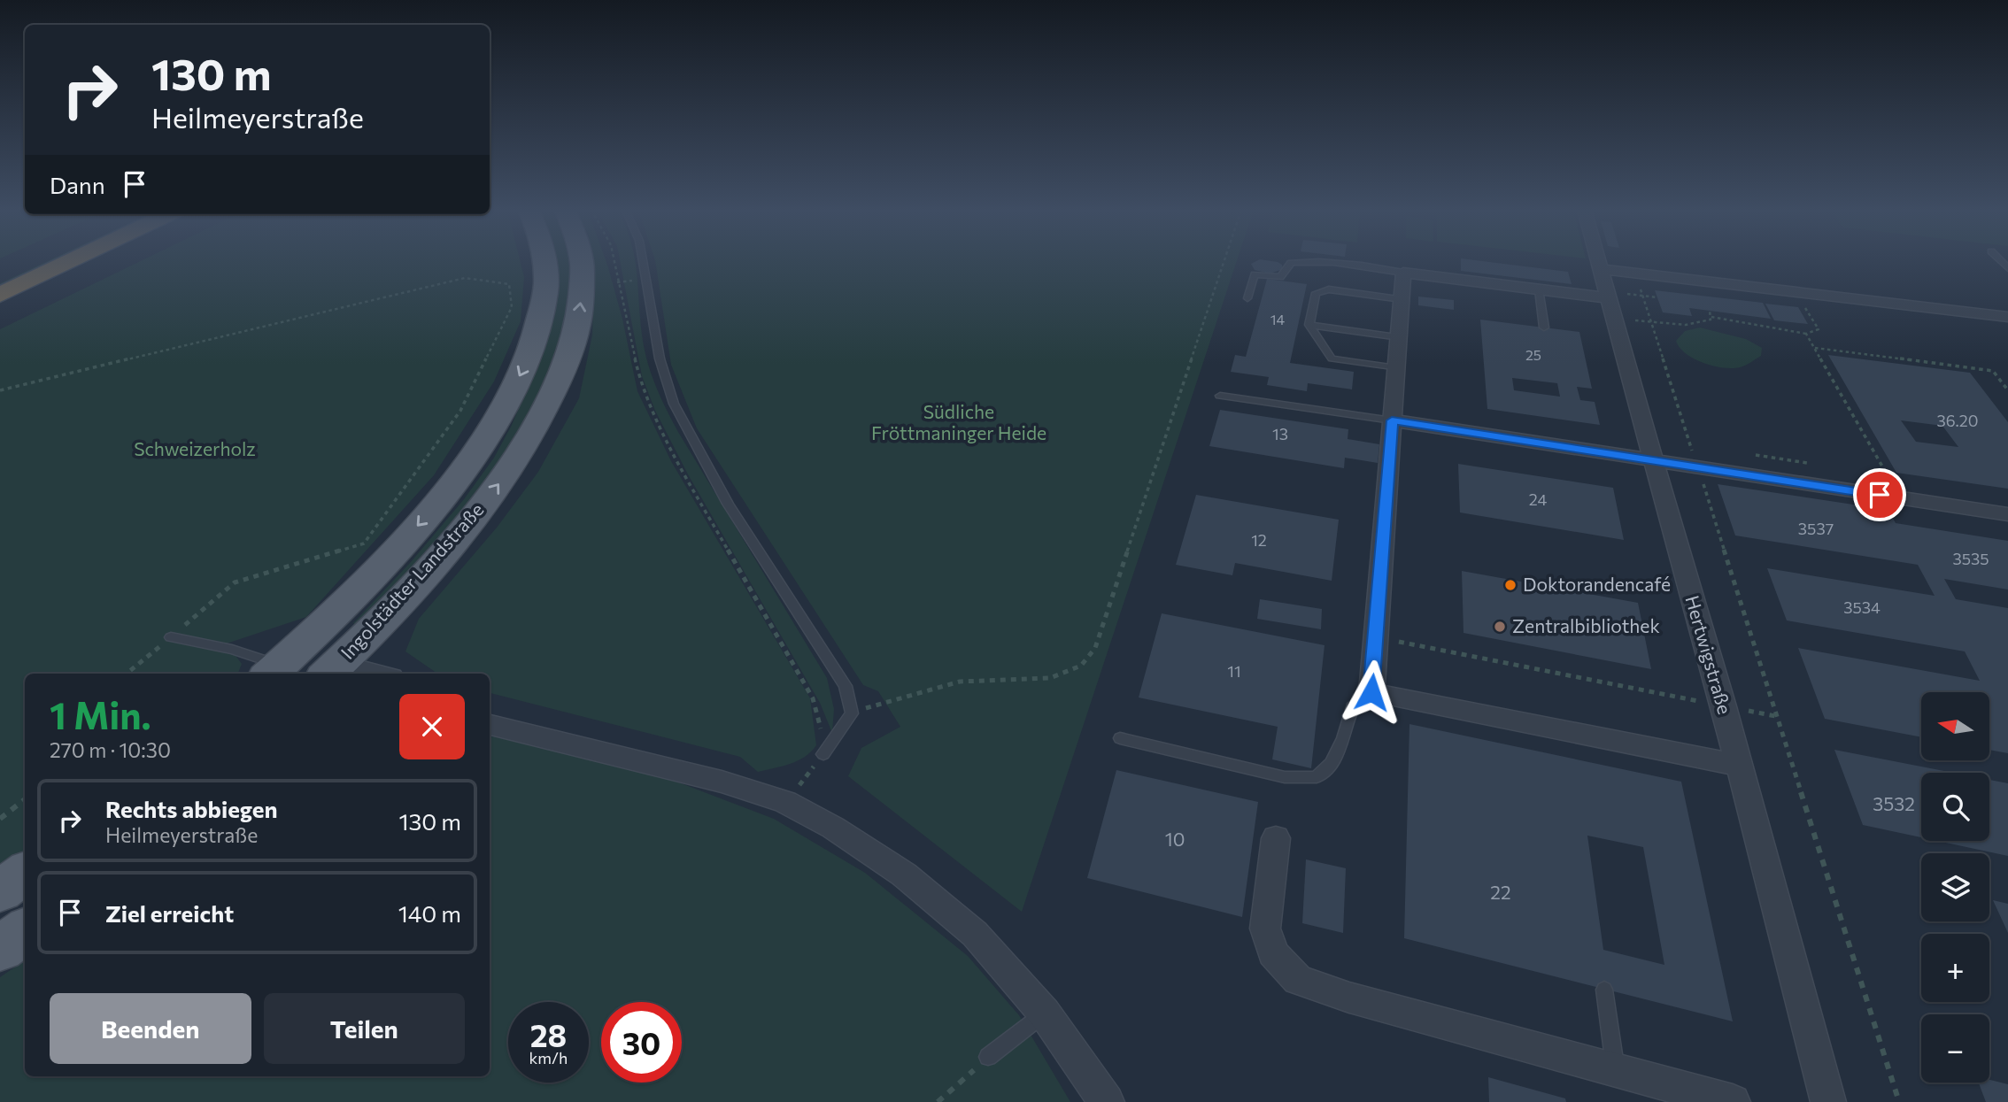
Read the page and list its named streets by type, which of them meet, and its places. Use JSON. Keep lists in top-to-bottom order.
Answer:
{
  "streets": {
    "main road": ["Ingolstädter Landstraße"],
    "street": ["Hertwigstraße"]
  },
  "parks": ["Südliche Fröttmaninger Heide", "Schweizerholz"],
  "places": ["Doktorandencafé", "Zentralbibliothek"],
  "house_numbers": [
    "14",
    "25",
    "36.20",
    "13",
    "24",
    "3537",
    "12",
    "3535",
    "3534",
    "11",
    "3532",
    "10",
    "22"
  ],
  "north": "left",
  "page": {
    "turn": ["130 m", "Heilmeyerstraße"],
    "then": "Dann",
    "heading": ["1 Min.", "270 m · 10:30"],
    "map_buttons": ["+", "−"],
    "list": [
      {
        "name": "Rechts abbiegen",
        "note": "Heilmeyerstraße",
        "value": "130 m"
      },
      {
        "name": "Ziel erreicht",
        "value": "140 m"
      }
    ],
    "buttons": ["Beenden", "Teilen"],
    "speed": "28 km/h",
    "limit": "30"
  }
}
